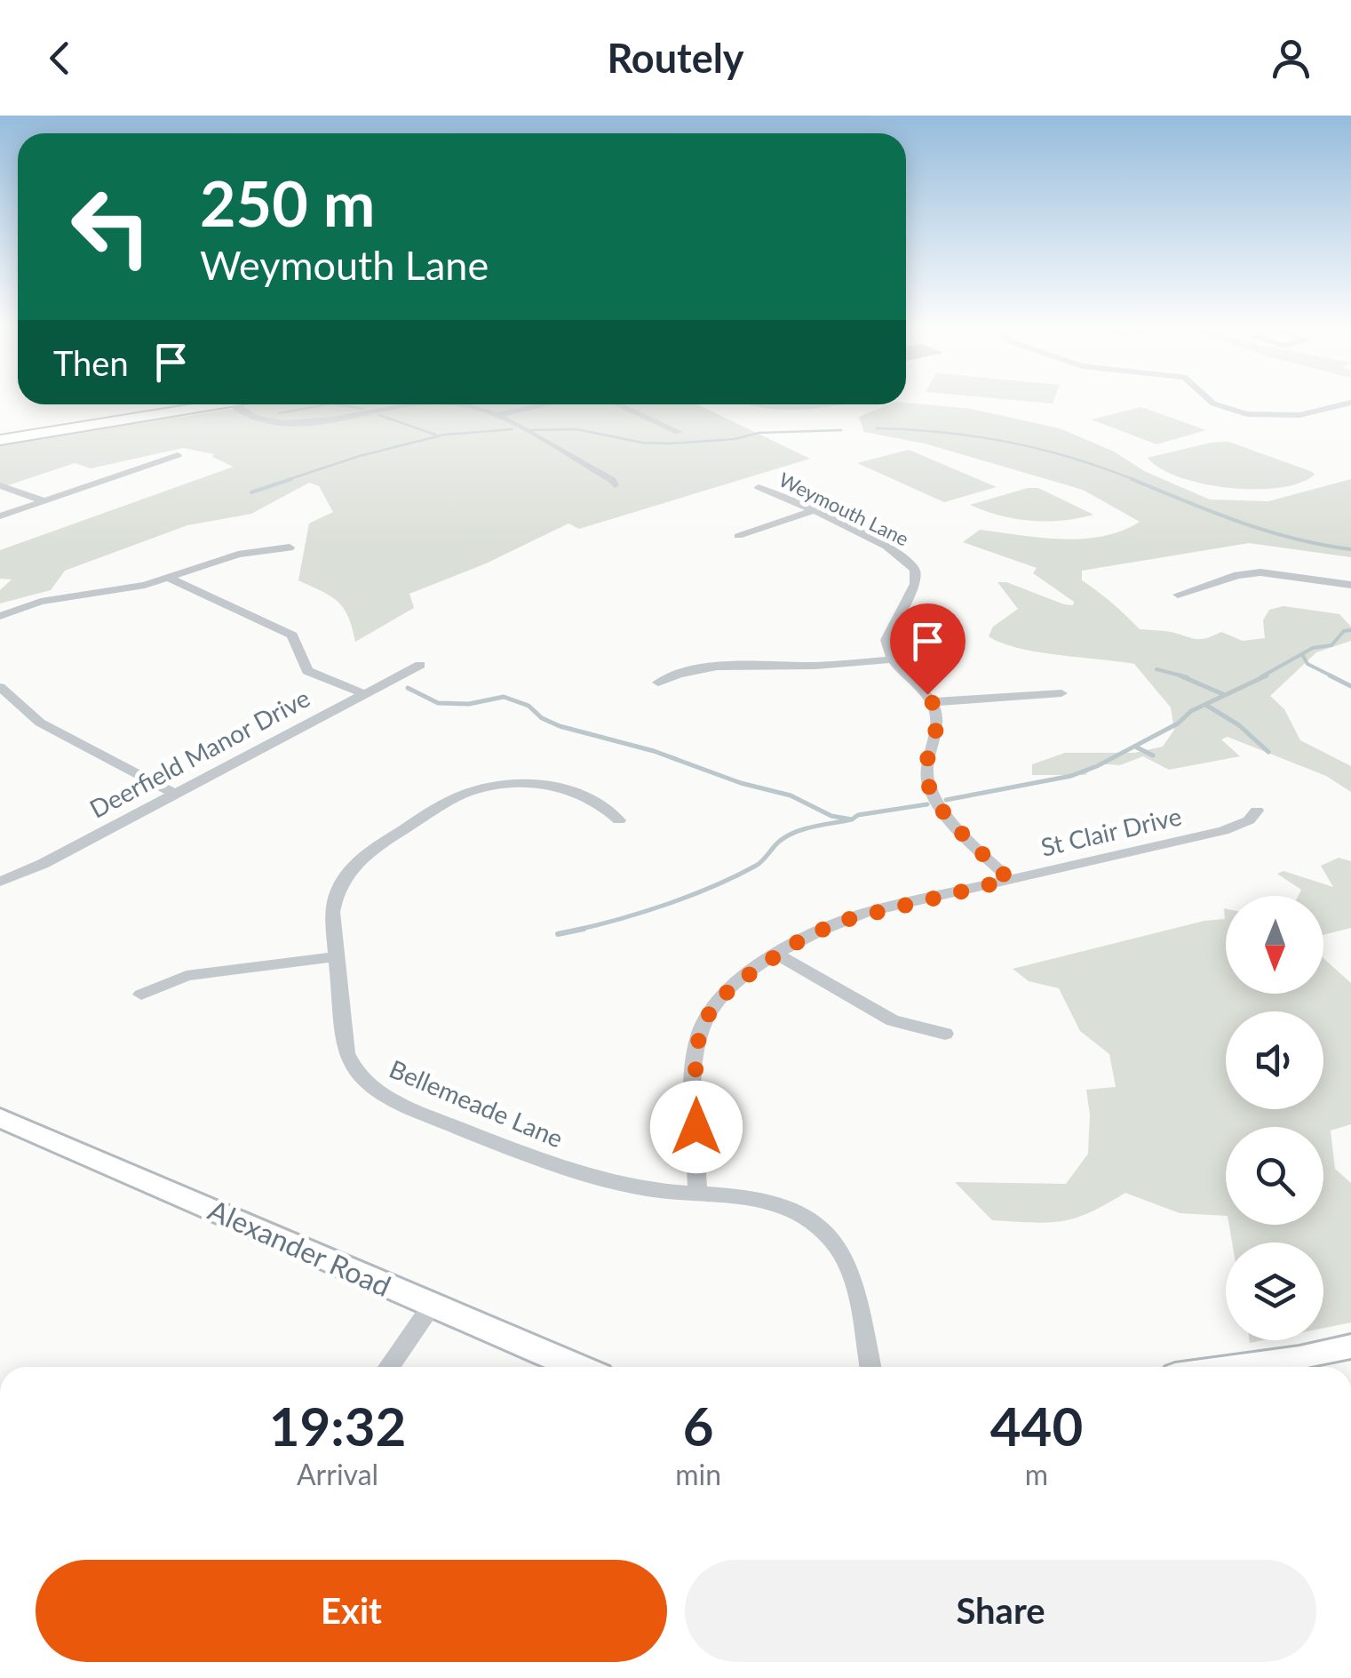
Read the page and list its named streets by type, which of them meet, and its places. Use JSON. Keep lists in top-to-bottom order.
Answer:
{
  "streets": {
    "street": [
      "Weymouth Lane",
      "Deerfield Manor Drive",
      "St Clair Drive",
      "Bellemeade Lane",
      "Alexander Road"
    ]
  },
  "crossings": [
    ["St Clair Drive", "Bellemeade Lane"]
  ],
  "north": "bottom",
  "page": {
    "header": "Routely",
    "turn": ["250 m", "Weymouth Lane"],
    "then": "Then",
    "eta": [
      "19:32",
      "Arrival",
      "6",
      "min",
      "440",
      "m"
    ],
    "buttons": ["Exit", "Share"]
  }
}
